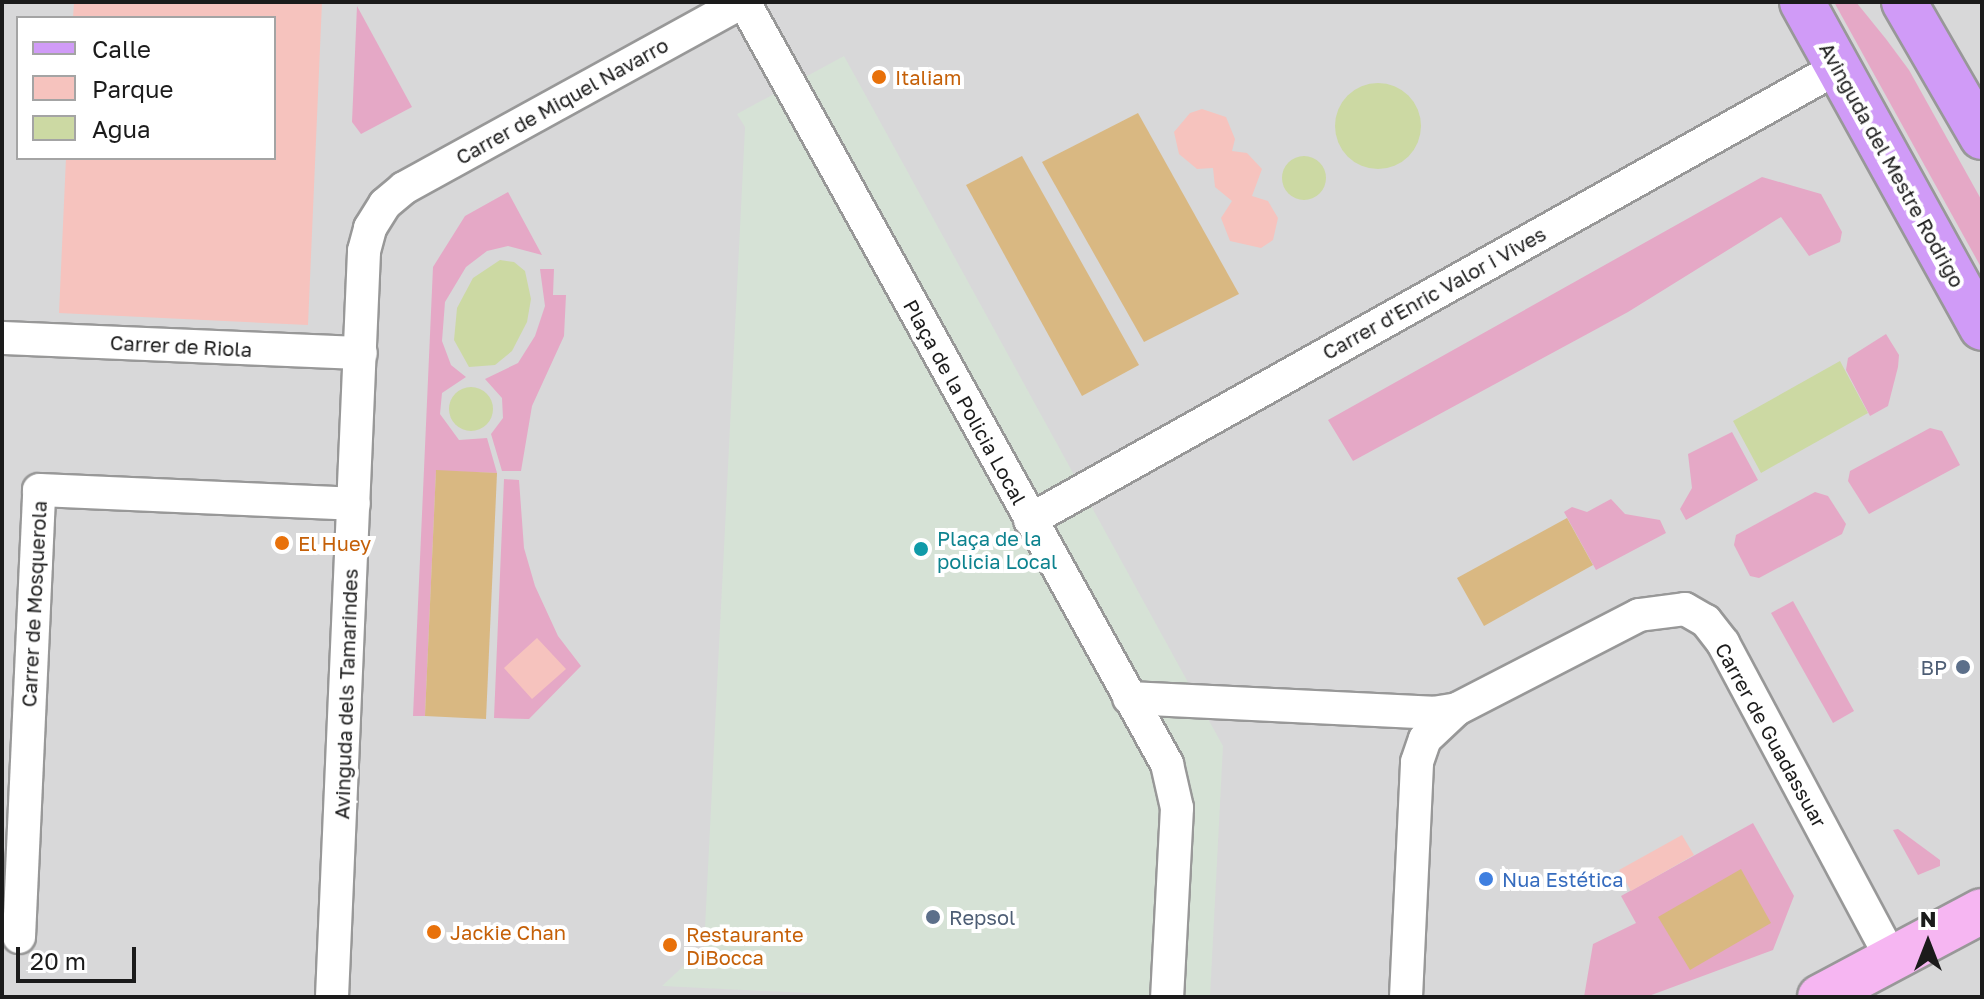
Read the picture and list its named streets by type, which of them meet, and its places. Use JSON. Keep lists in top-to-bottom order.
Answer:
{
  "streets": {
    "main road": ["Avinguda del Mestre Rodrigo"],
    "street": [
      "Carrer de Miquel Navarro",
      "Carrer d'Enric Valor i Vives",
      "Carrer de Riola",
      "Plaça de la Policia Local",
      "Carrer de Mosquerola",
      "Avinguda dels Tamarindes",
      "Carrer de Guadassuar"
    ]
  },
  "crossings": [
    ["Carrer de Miquel Navarro", "Plaça de la Policia Local"],
    ["Carrer de Miquel Navarro", "Avinguda dels Tamarindes"],
    ["Avinguda del Mestre Rodrigo", "Carrer d'Enric Valor i Vives"],
    ["Carrer d'Enric Valor i Vives", "Plaça de la Policia Local"],
    ["Carrer de Riola", "Avinguda dels Tamarindes"],
    ["Plaça de la Policia Local", "Carrer de Guadassuar"],
    ["Carrer de Mosquerola", "Avinguda dels Tamarindes"]
  ],
  "places": [
    "Italiam",
    "El Huey",
    "Plaça de la policia Local",
    "BP",
    "Nua Estética",
    "Repsol",
    "Jackie Chan",
    "Restaurante DiBocca"
  ],
  "legend": ["Calle", "Parque", "Agua"],
  "scale_bar": "20 m",
  "north": "top"
}
